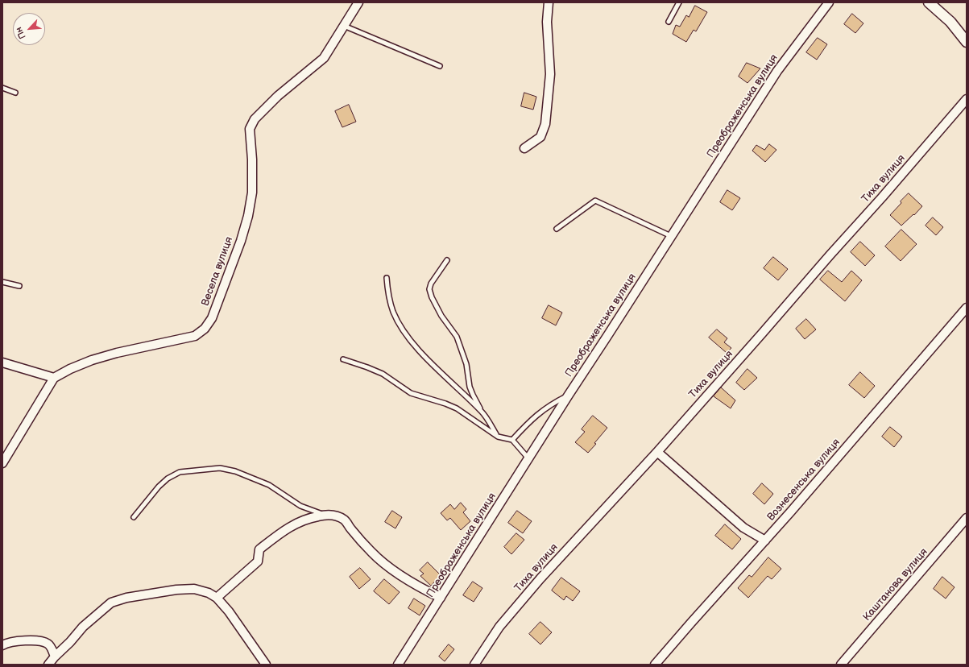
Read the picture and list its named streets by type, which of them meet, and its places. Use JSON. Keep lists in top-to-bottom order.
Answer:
{
  "streets": {
    "street": [
      "Преображенська вулиця",
      "Тиха вулиця",
      "Весела вулиця",
      "Вознесенська вулиця",
      "Каштанова вулиця"
    ]
  },
  "north": "bottom left"
}
